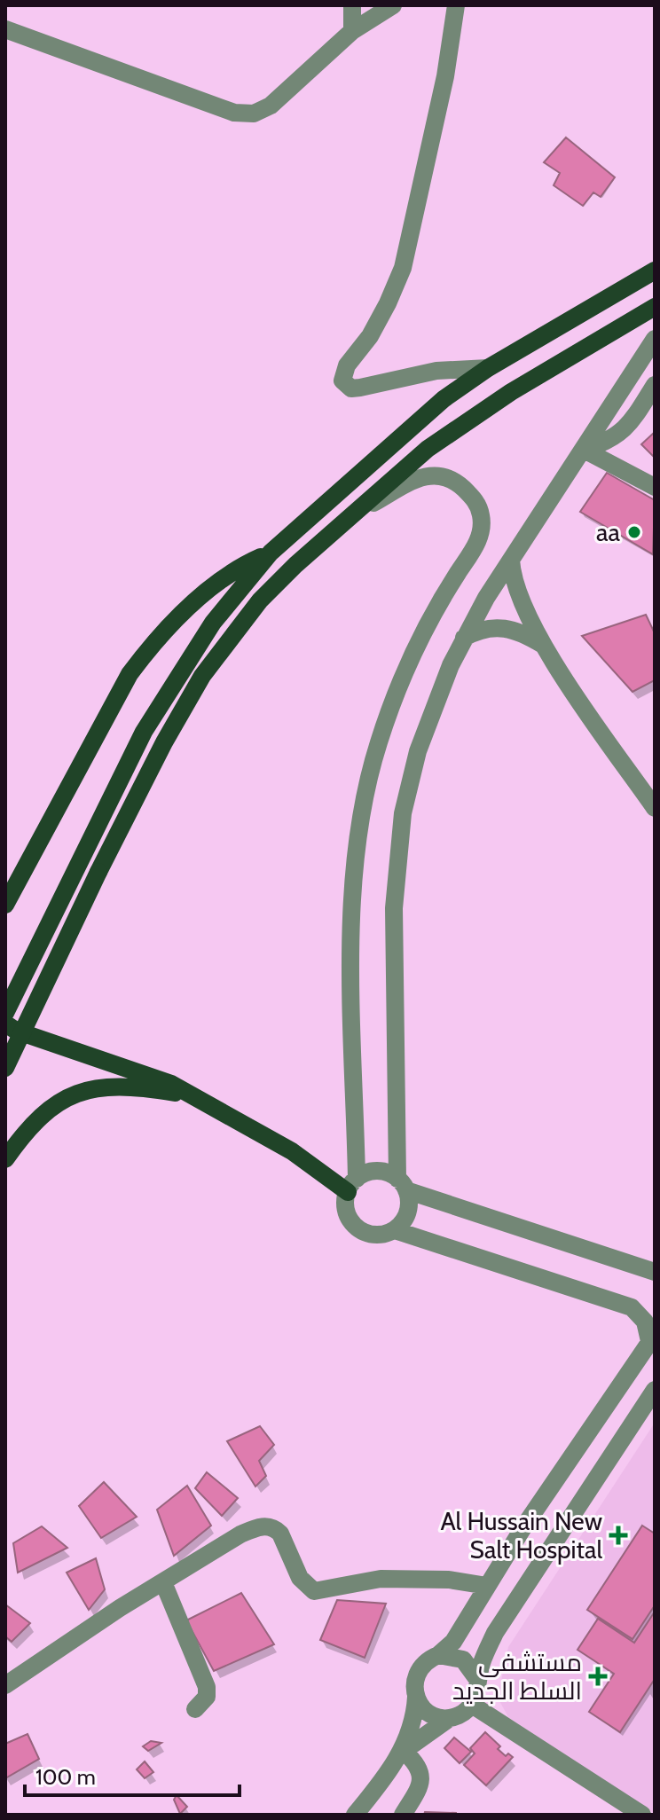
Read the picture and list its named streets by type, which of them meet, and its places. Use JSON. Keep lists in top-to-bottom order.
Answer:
{
  "places": {
    "other": ["aa"],
    "health": ["Al Hussain New Salt Hospital", "مستشفى السلط الجديد"]
  },
  "scale_bar": "100 m"
}
